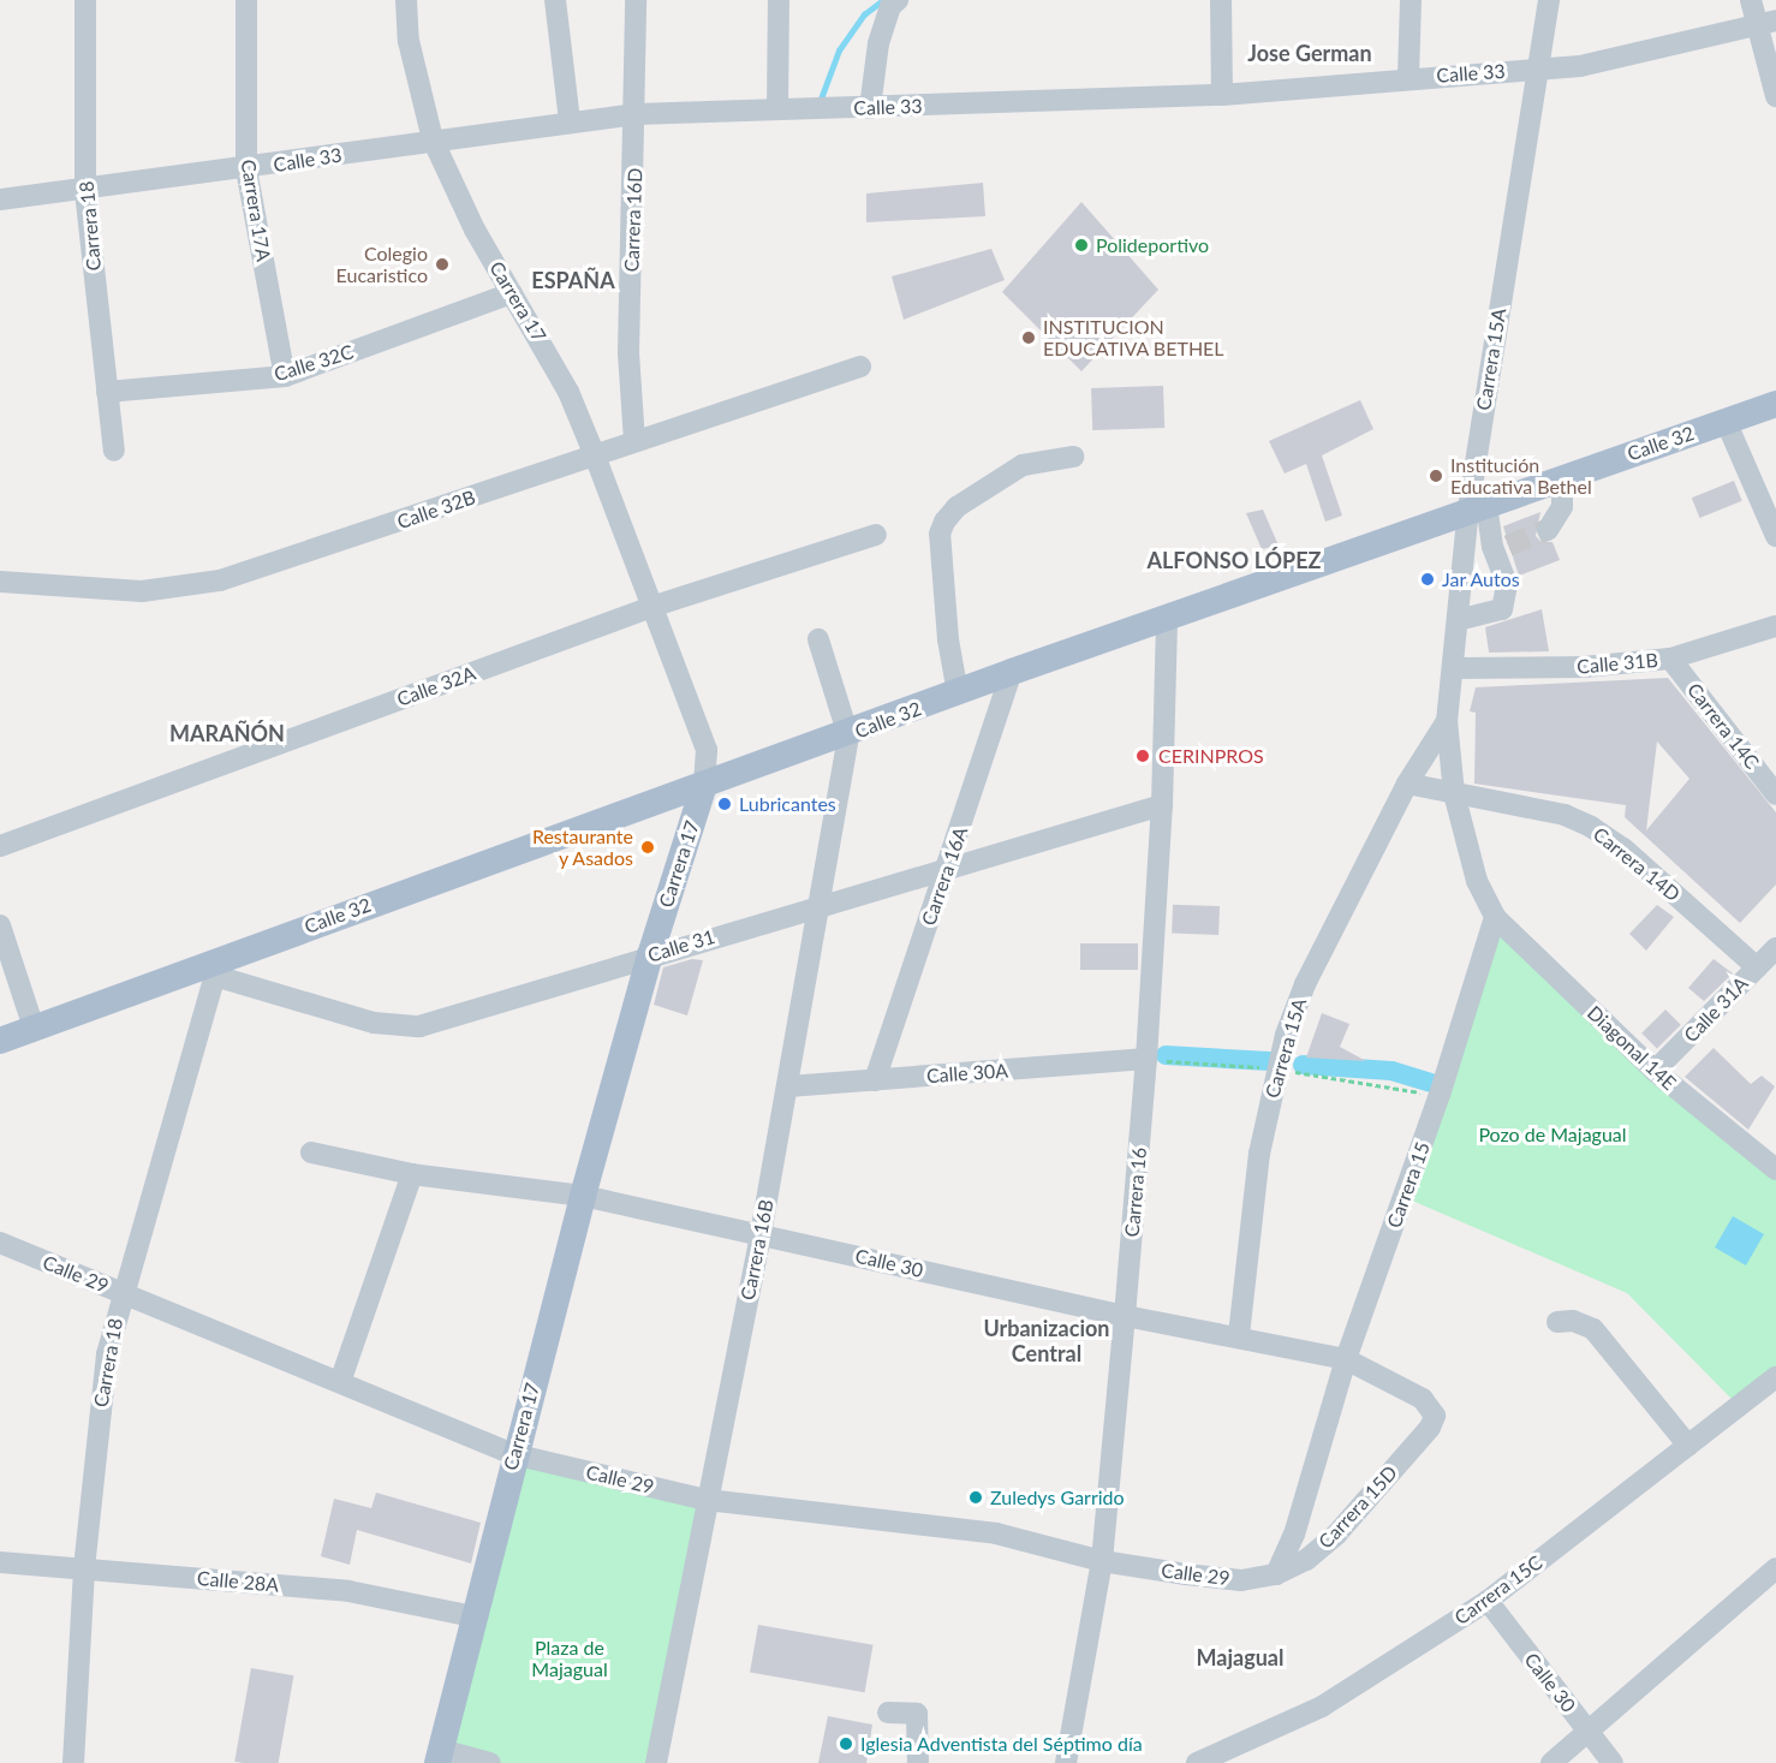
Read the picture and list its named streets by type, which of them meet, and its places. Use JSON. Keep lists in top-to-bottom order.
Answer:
{
  "streets": {
    "main road": ["Carrera 17", "Calle 32"],
    "street": [
      "Calle 33",
      "Carrera 17A",
      "Carrera 16D",
      "Carrera 18",
      "Carrera 15A",
      "Calle 32C",
      "Calle 32B",
      "Calle 31B",
      "Calle 32A",
      "Carrera 14C",
      "Carrera 14D",
      "Carrera 16A",
      "Calle 31",
      "Calle 31A",
      "Diagonal 14E",
      "Calle 30A",
      "Carrera 15",
      "Carrera 16",
      "Carrera 16B",
      "Calle 30",
      "Calle 29",
      "Carrera 15D",
      "Calle 28A",
      "Carrera 15C"
    ]
  },
  "crossings": [
    ["Calle 33", "Carrera 17A"],
    ["Calle 33", "Carrera 16D"],
    ["Calle 33", "Carrera 18"],
    ["Calle 33", "Carrera 17"],
    ["Calle 33", "Carrera 15A"],
    ["Carrera 17A", "Calle 32C"],
    ["Carrera 16D", "Calle 32B"],
    ["Carrera 18", "Calle 32C"],
    ["Carrera 18", "Calle 32"],
    ["Carrera 18", "Calle 31"],
    ["Carrera 18", "Calle 29"],
    ["Carrera 18", "Calle 28A"],
    ["Carrera 17", "Calle 32C"],
    ["Carrera 17", "Calle 32"],
    ["Carrera 17", "Calle 32B"],
    ["Carrera 17", "Calle 32A"],
    ["Carrera 17", "Calle 31"],
    ["Carrera 17", "Calle 30"],
    ["Carrera 17", "Calle 29"],
    ["Carrera 17", "Calle 28A"],
    ["Carrera 15A", "Calle 32"],
    ["Carrera 15A", "Calle 31B"],
    ["Carrera 15A", "Carrera 14D"],
    ["Carrera 15A", "Calle 30"],
    ["Calle 32", "Carrera 16A"],
    ["Calle 32", "Calle 31"],
    ["Calle 32", "Carrera 16"],
    ["Calle 32", "Carrera 16B"],
    ["Calle 31B", "Carrera 14C"],
    ["Carrera 14D", "Calle 31A"],
    ["Carrera 16A", "Calle 31"],
    ["Carrera 16A", "Calle 30A"],
    ["Calle 31", "Carrera 16"],
    ["Calle 31", "Carrera 16B"],
    ["Calle 31A", "Diagonal 14E"],
    ["Diagonal 14E", "Carrera 15"],
    ["Calle 30A", "Carrera 16"],
    ["Calle 30A", "Carrera 16B"],
    ["Carrera 15", "Calle 30"],
    ["Carrera 15", "Calle 29"],
    ["Carrera 15", "Carrera 15D"],
    ["Carrera 16", "Calle 30"],
    ["Carrera 16", "Calle 29"],
    ["Carrera 16B", "Calle 30"],
    ["Carrera 16B", "Calle 29"],
    ["Calle 30", "Carrera 15D"],
    ["Calle 30", "Carrera 15C"],
    ["Calle 29", "Carrera 15D"]
  ],
  "districts": [
    "Jose German",
    "ESPAÑA",
    "ALFONSO LÓPEZ",
    "MARAÑÓN",
    "Urbanizacion Central",
    "Majagual"
  ],
  "parks": ["Pozo de Majagual", "Plaza de Majagual"],
  "places": [
    "Polideportivo",
    "Colegio Eucaristico",
    "INSTITUCION EDUCATIVA BETHEL",
    "Institución Educativa Bethel",
    "Jar Autos",
    "CERINPROS",
    "Lubricantes",
    "Restaurante y Asados",
    "Zuledys Garrido",
    "Iglesia Adventista del Séptimo día"
  ]
}
